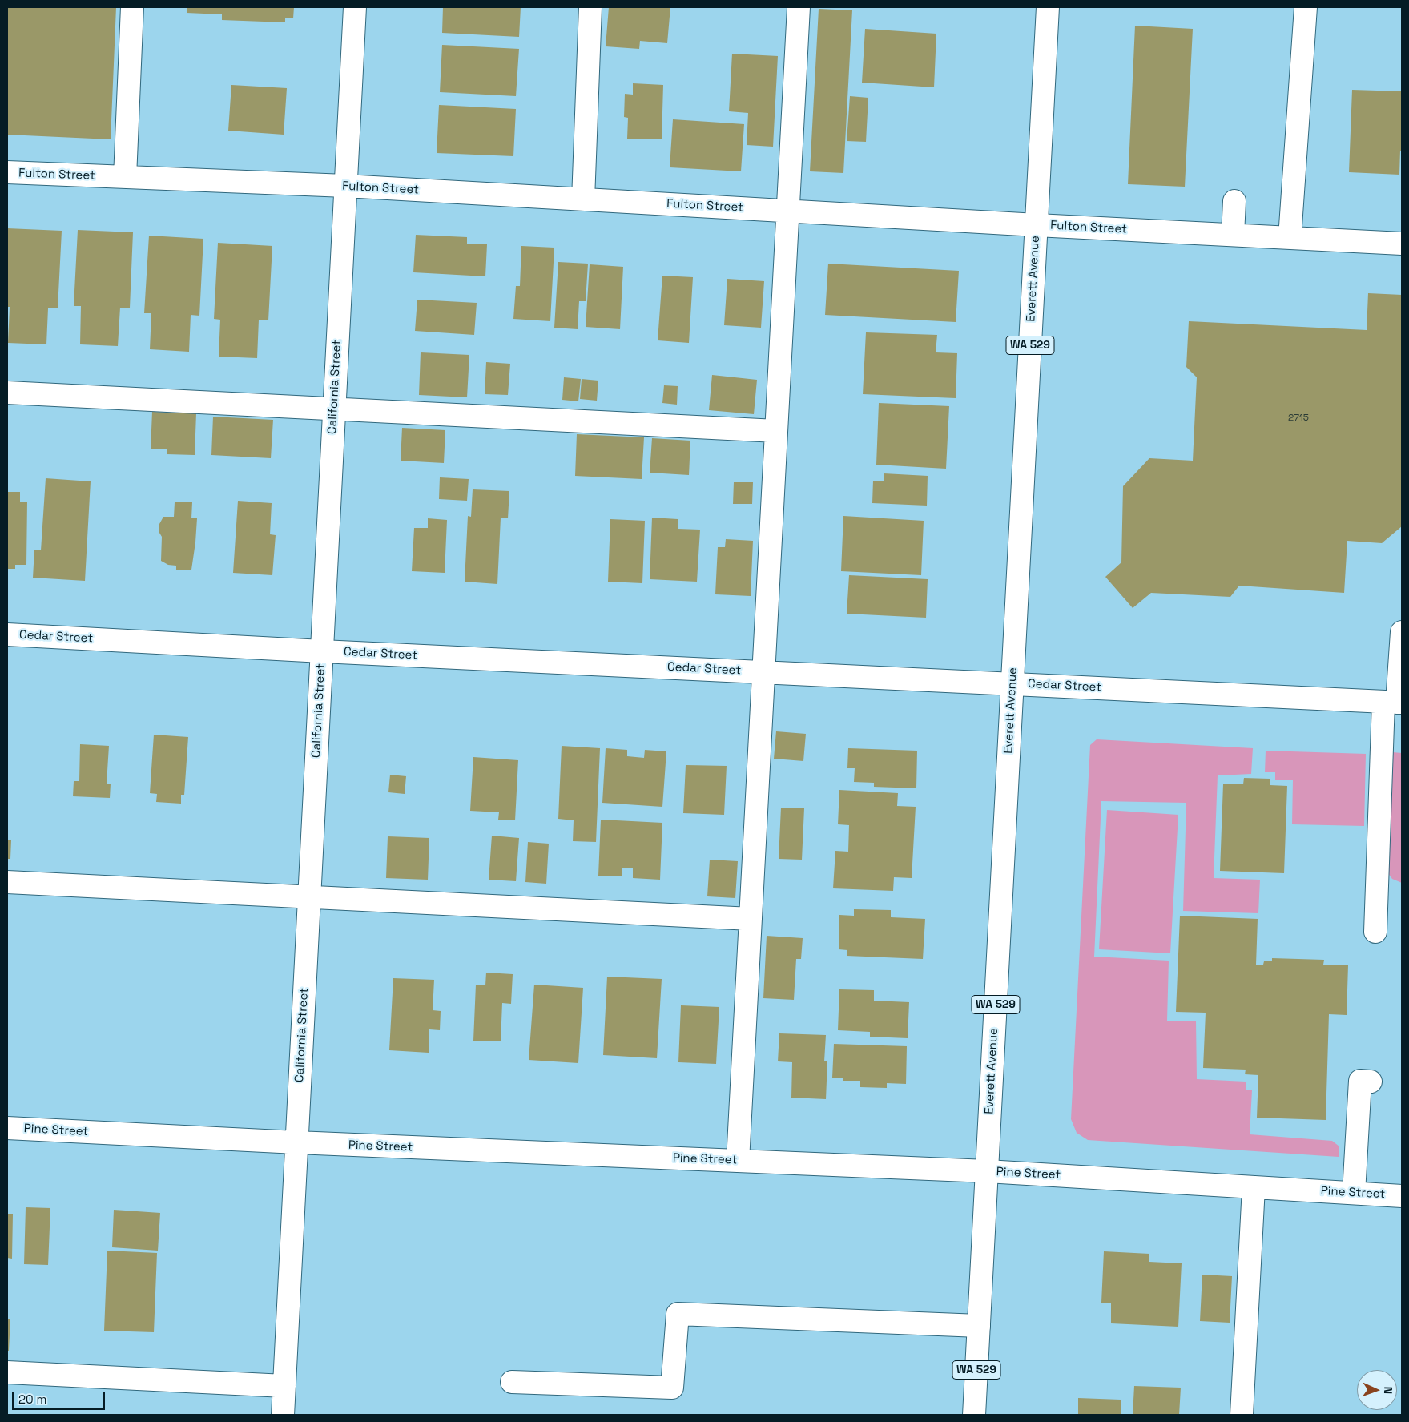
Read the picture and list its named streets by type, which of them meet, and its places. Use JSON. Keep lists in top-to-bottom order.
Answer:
{
  "streets": {
    "street": [
      "Fulton Street",
      "Everett Avenue",
      "WA 529",
      "California Street",
      "Cedar Street",
      "Pine Street"
    ]
  },
  "crossings": [
    ["Fulton Street", "Everett Avenue"],
    ["Fulton Street", "California Street"],
    ["Everett Avenue", "Cedar Street"],
    ["Everett Avenue", "Pine Street"],
    ["California Street", "Cedar Street"],
    ["California Street", "Pine Street"]
  ],
  "house_numbers": ["2715"],
  "scale_bar": "20 m",
  "north": "right"
}
